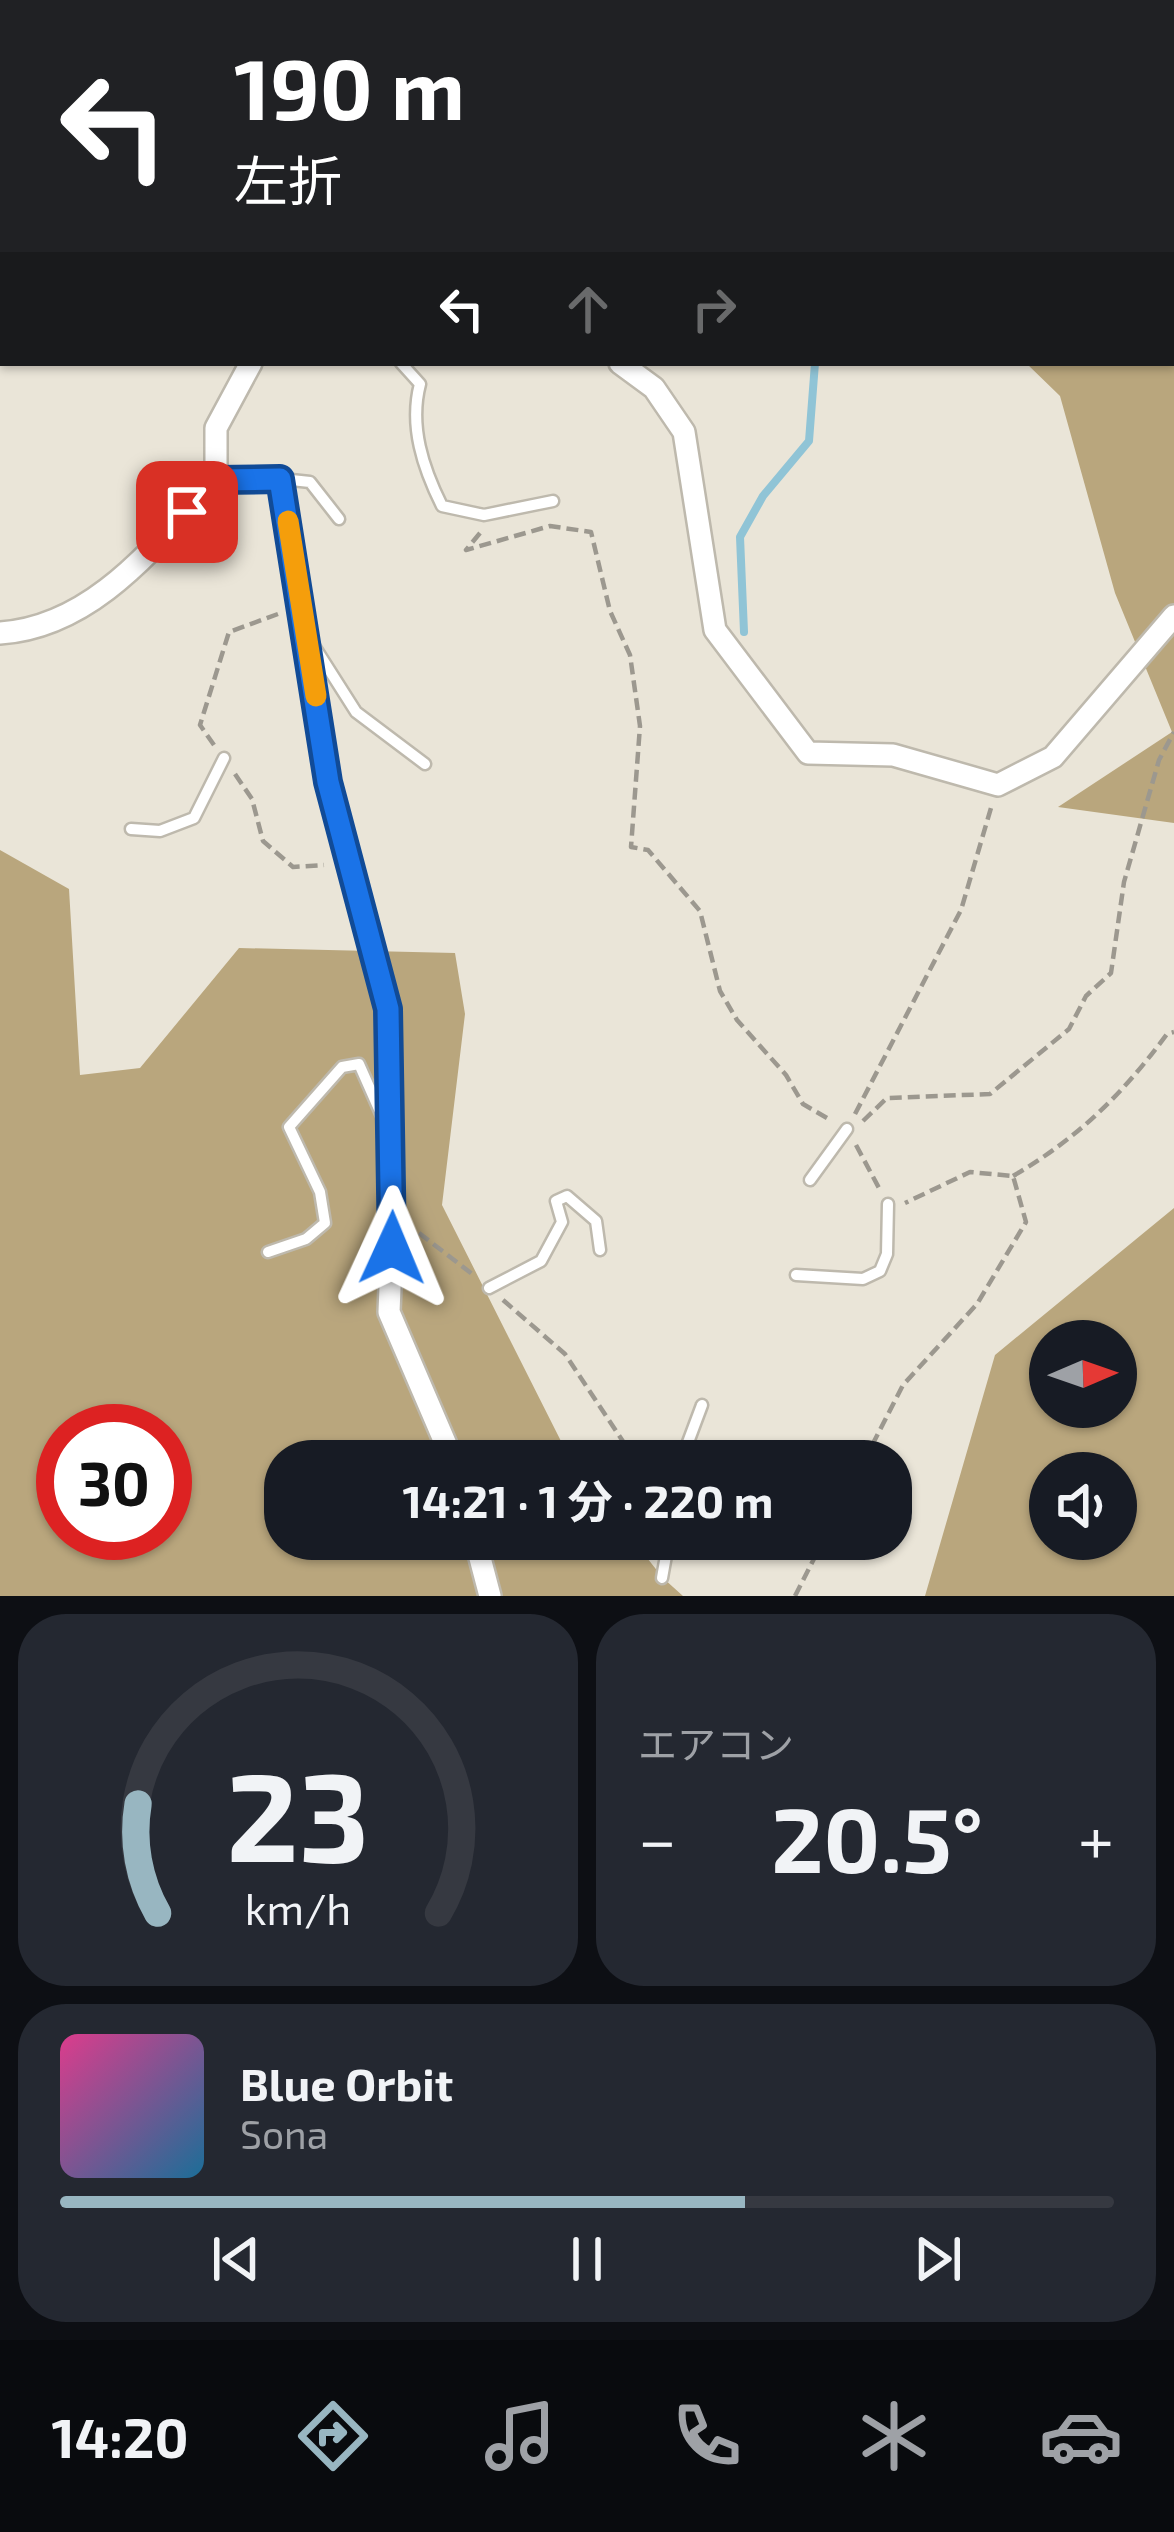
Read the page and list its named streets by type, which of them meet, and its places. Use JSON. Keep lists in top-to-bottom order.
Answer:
{
  "north": "right",
  "page": {
    "turn": ["190 m", "左折"],
    "limit": "30",
    "trip": "14:21 · 1 分 · 220 m",
    "tile": "エアコン",
    "heat": ["−", "20.5°", "+"],
    "song": ["Blue Orbit", "Sona"],
    "tabs": "14:20",
    "gauge": ["23", "km/h"]
  }
}
